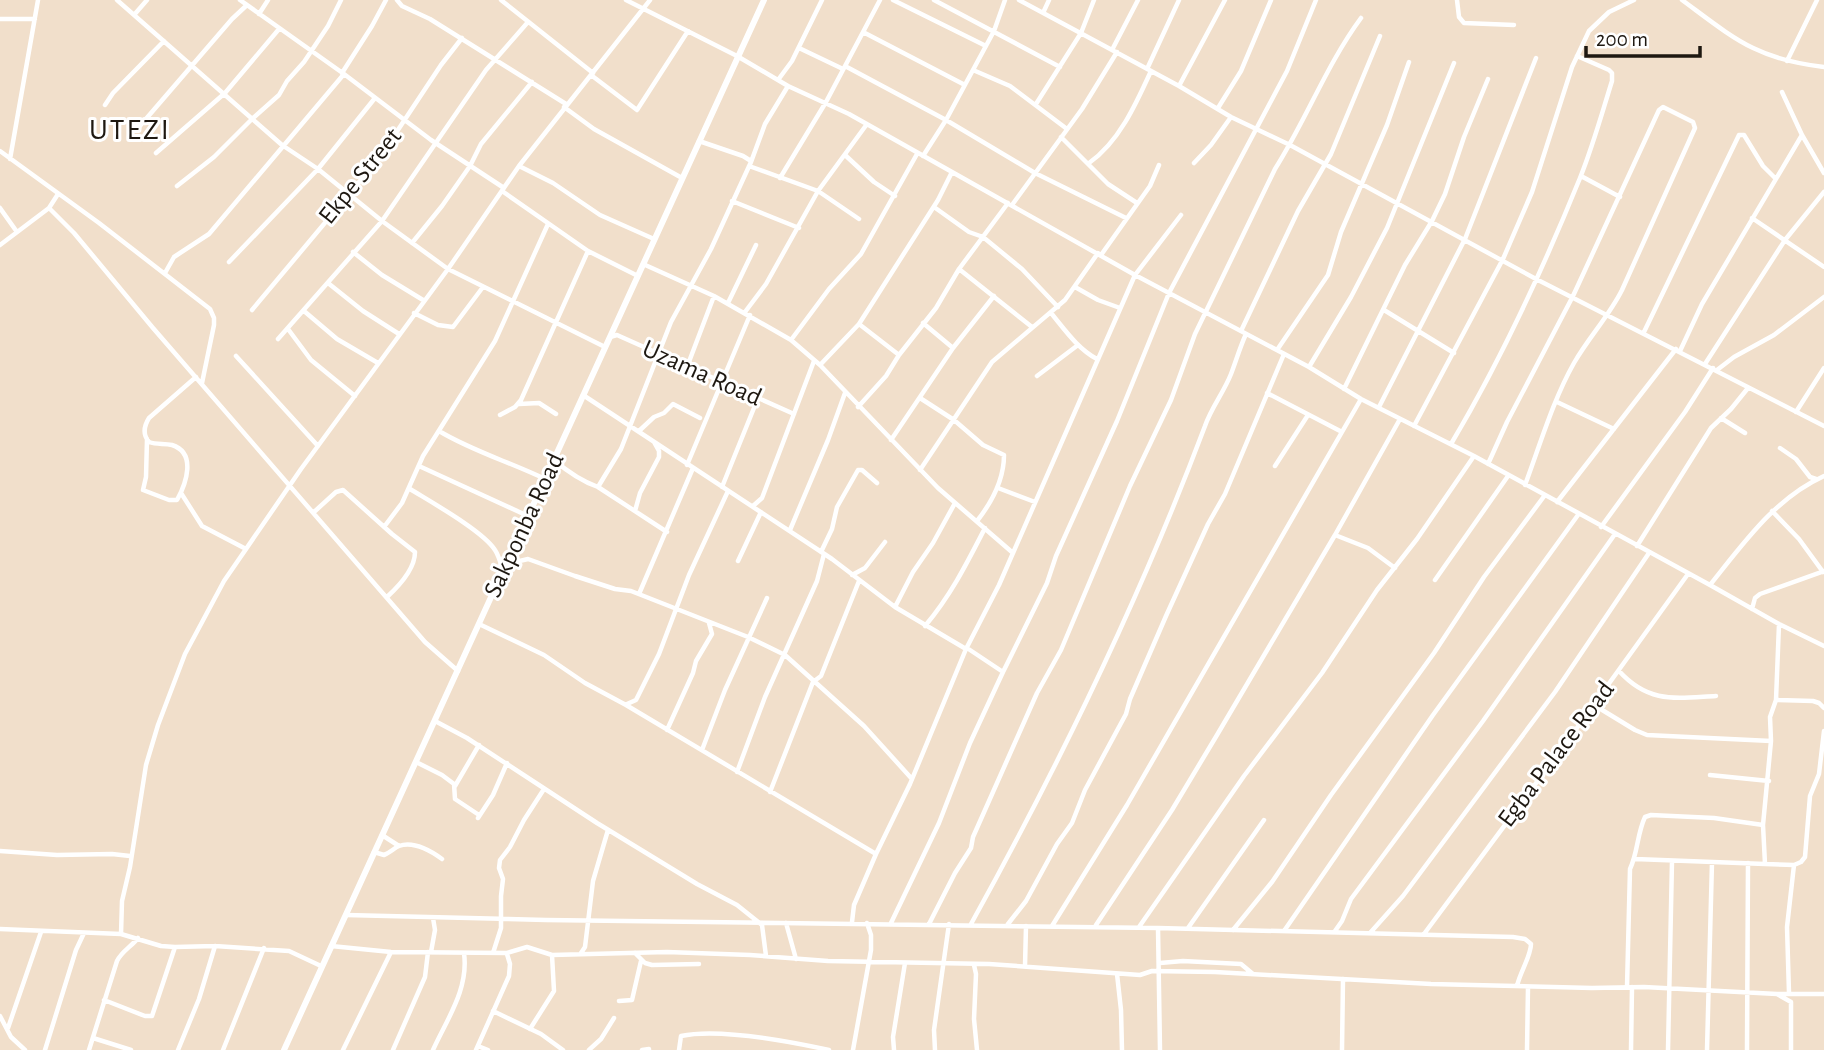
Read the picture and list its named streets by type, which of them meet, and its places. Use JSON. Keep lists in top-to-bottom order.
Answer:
{
  "streets": {
    "main road": ["Sakponba Road"],
    "street": ["Ekpe Street", "Uzama Road", "Egba Palace Road"]
  },
  "crossings": [
    ["Uzama Road", "Sakponba Road"]
  ],
  "districts": ["UTEZI"],
  "scale_bar": "200 m"
}
